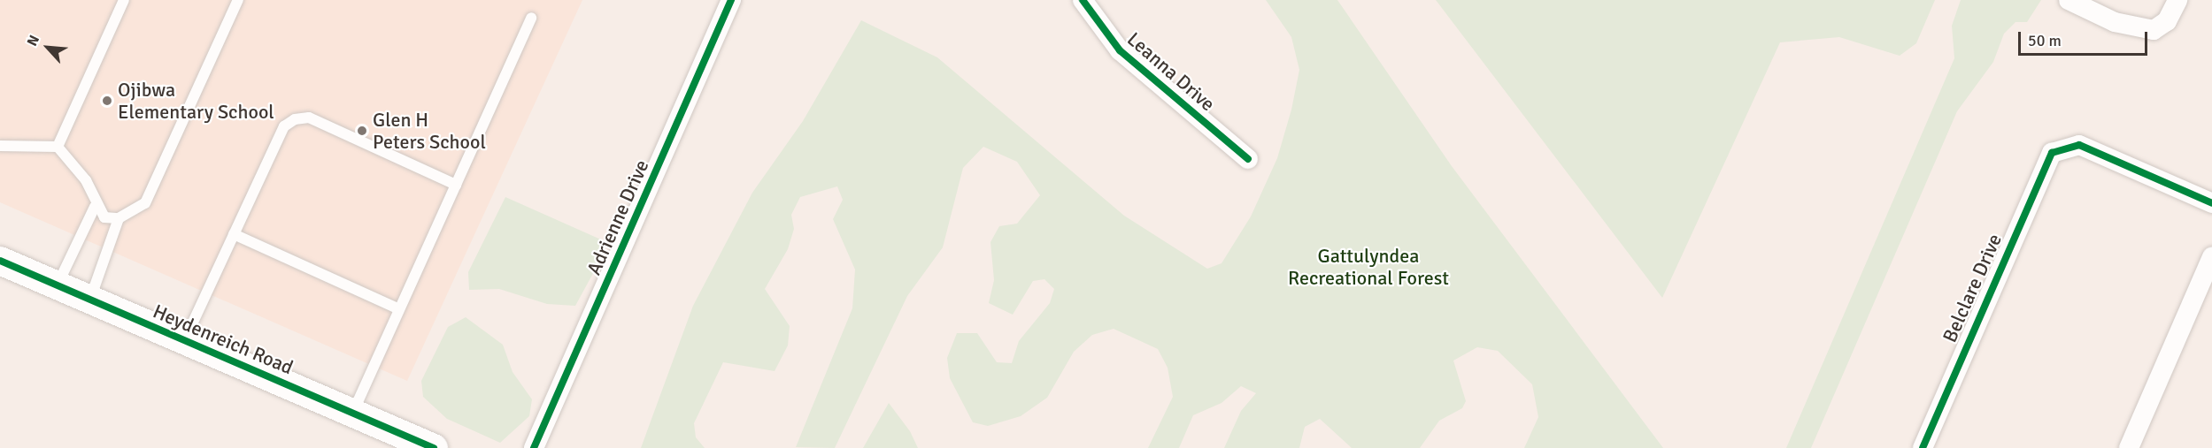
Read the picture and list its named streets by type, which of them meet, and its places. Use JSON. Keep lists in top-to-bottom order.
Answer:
{
  "streets": {
    "street": [
      "Leanna Drive",
      "Adrienne Drive",
      "Belclare Drive",
      "Heydenreich Road"
    ]
  },
  "parks": ["Gattulyndea Recreational Forest"],
  "places": ["Ojibwa Elementary School", "Glen H Peters School"],
  "scale_bar": "50 m",
  "north": "top left"
}
